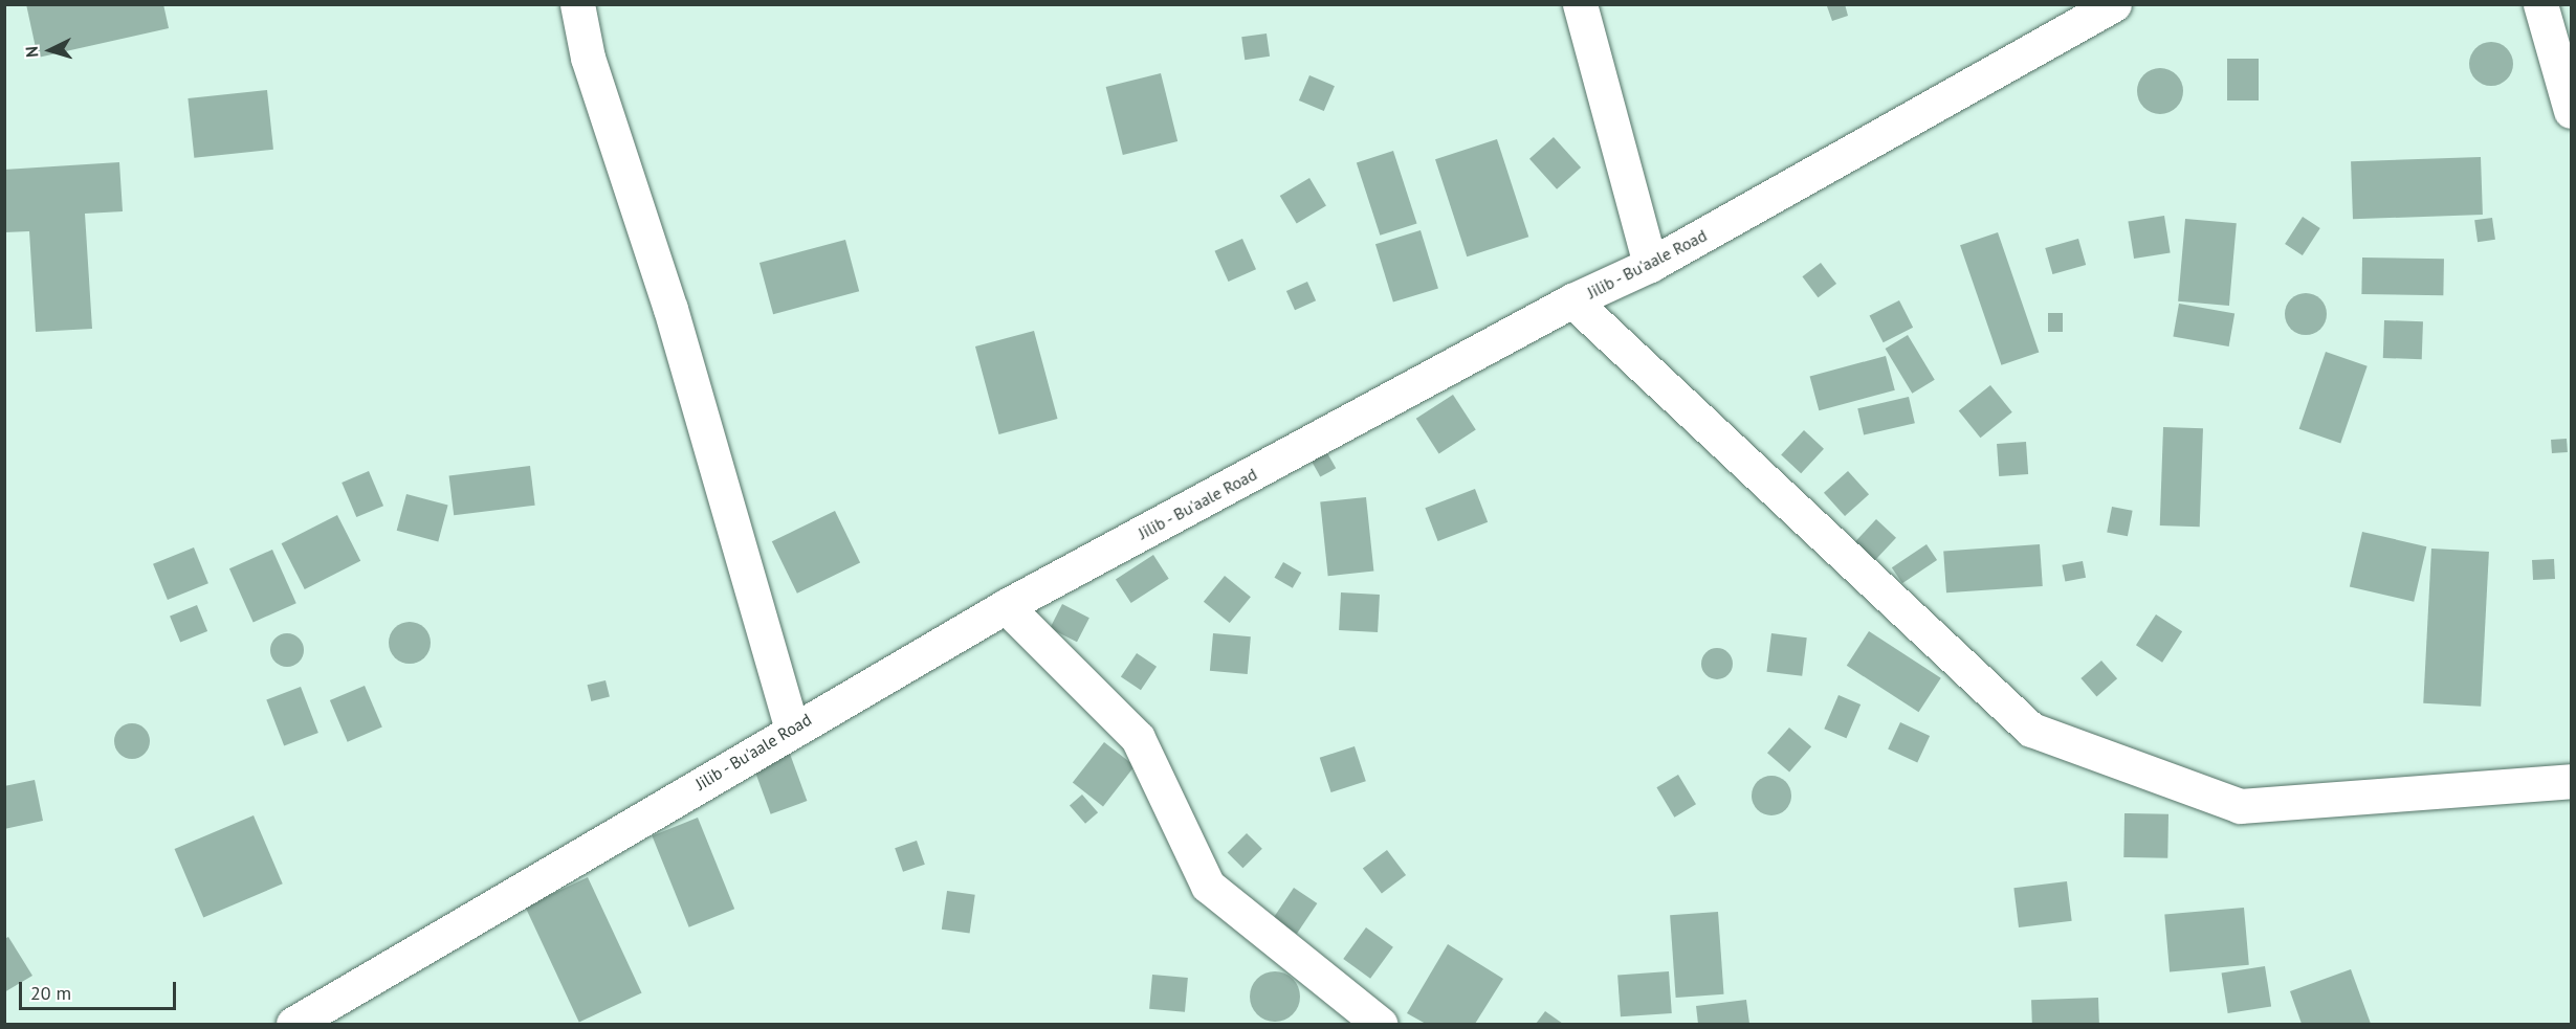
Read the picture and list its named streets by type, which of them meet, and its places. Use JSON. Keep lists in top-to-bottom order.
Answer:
{
  "streets": {
    "street": ["Jilib - Bu'aale Road"]
  },
  "scale_bar": "20 m",
  "north": "left"
}
